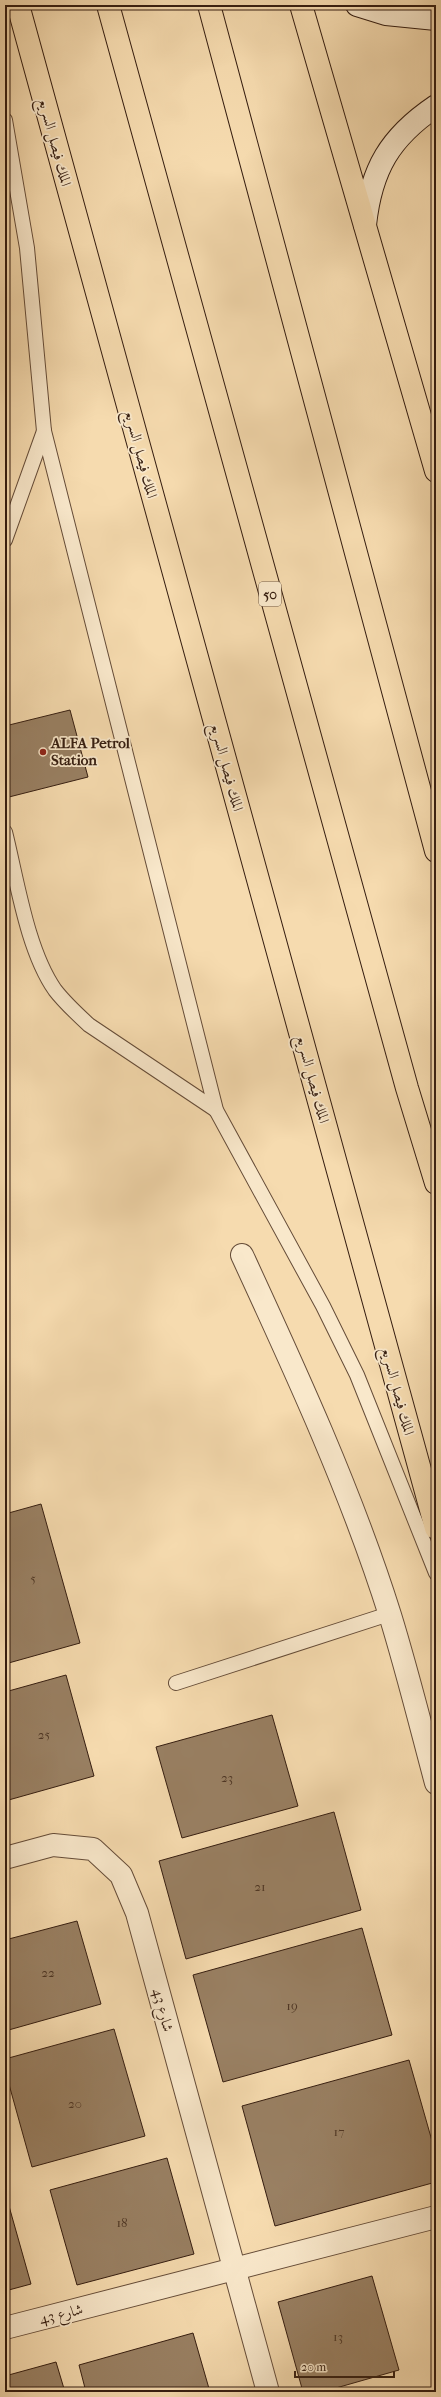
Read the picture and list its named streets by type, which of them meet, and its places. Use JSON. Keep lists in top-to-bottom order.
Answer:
{
  "streets": {
    "main road": ["الملك فيصل السريع", "50"],
    "street": ["شارع 43"]
  },
  "places": ["ALFA Petrol Station"],
  "house_numbers": [
    "5",
    "25",
    "23",
    "21",
    "22",
    "19",
    "20",
    "17",
    "18",
    "13"
  ],
  "scale_bar": "20 m"
}
